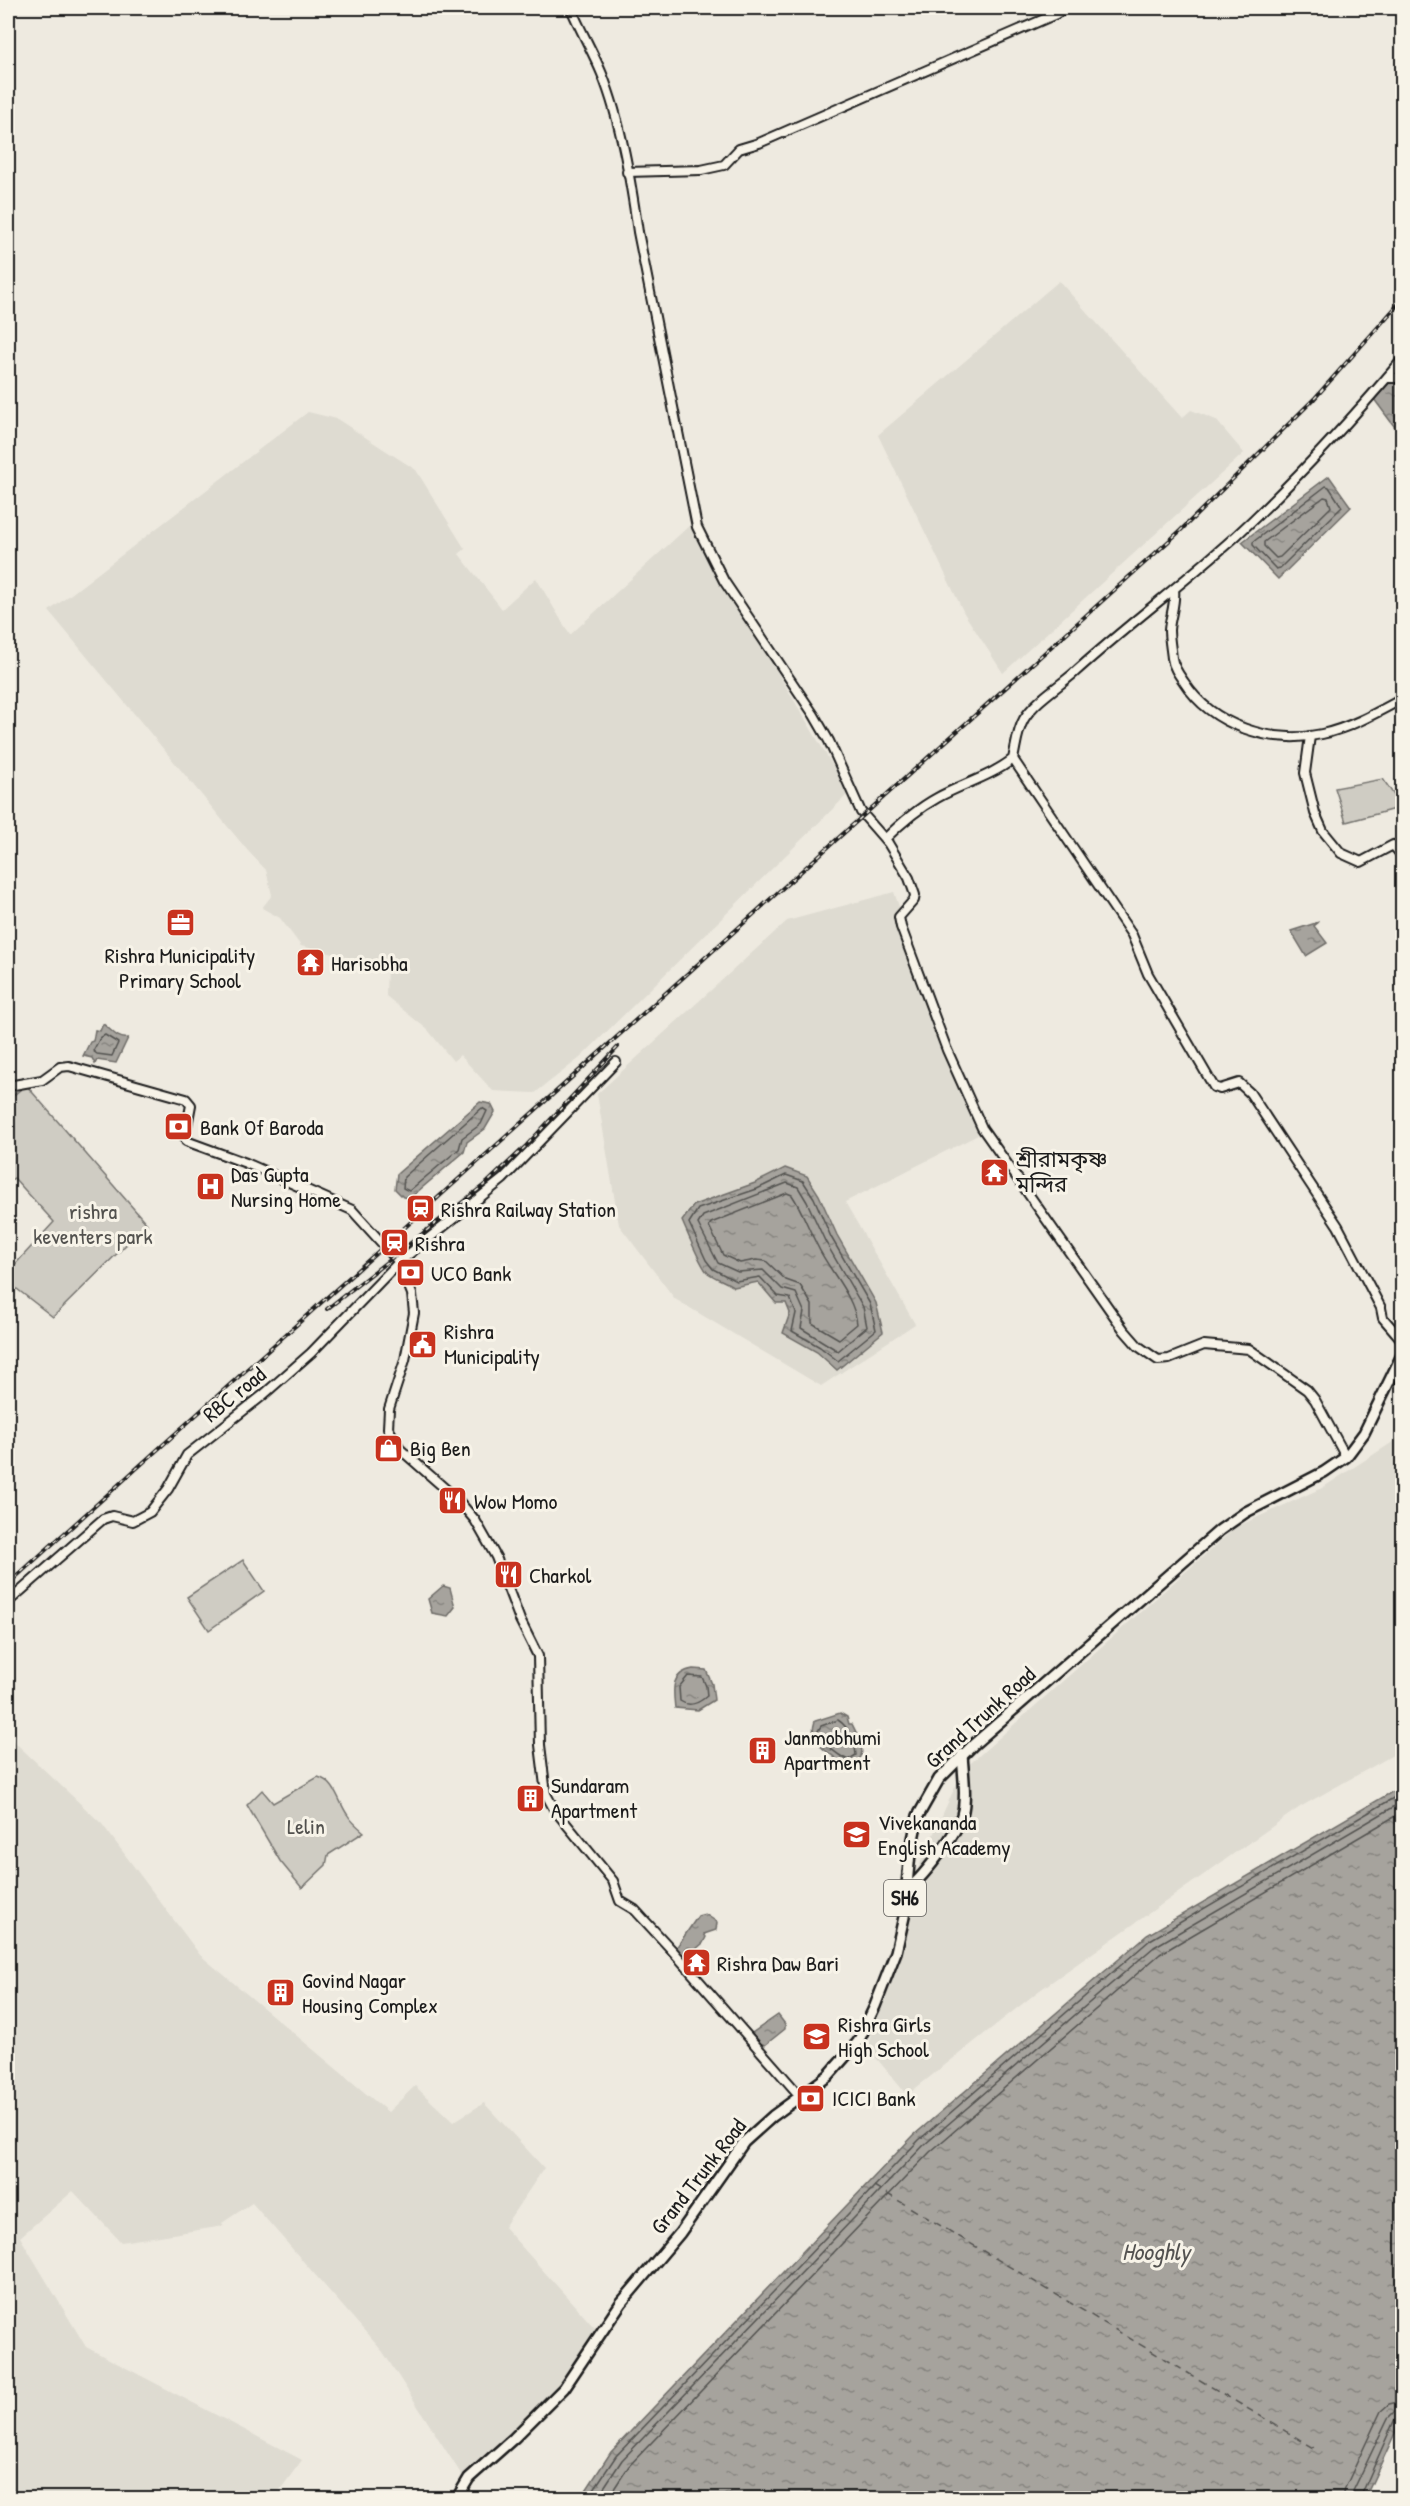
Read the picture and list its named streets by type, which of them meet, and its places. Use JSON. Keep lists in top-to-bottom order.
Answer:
{
  "streets": {
    "main road": ["Grand Trunk Road", "SH6"],
    "street": ["RBC road"]
  },
  "water": ["Hooghly"],
  "parks": ["rishra keventers park", "Lelin"],
  "places": {
    "office": ["Rishra Municipality Primary School"],
    "temple": ["Harisobha", "শ্রীরামকৃষ্ণ মন্দির", "Rishra Daw Bari"],
    "bank": ["Bank Of Baroda", "UCO Bank", "ICICI Bank"],
    "hospital": ["Das Gupta Nursing Home"],
    "station": ["Rishra Railway Station", "Rishra"],
    "public building": ["Rishra Municipality"],
    "shop": ["Big Ben"],
    "restaurant": ["Wow Momo", "Charkol"],
    "building": ["Janmobhumi Apartment", "Sundaram Apartment", "Govind Nagar Housing Complex"],
    "school or university": ["Vivekananda English Academy", "Rishra Girls High School"]
  }
}
